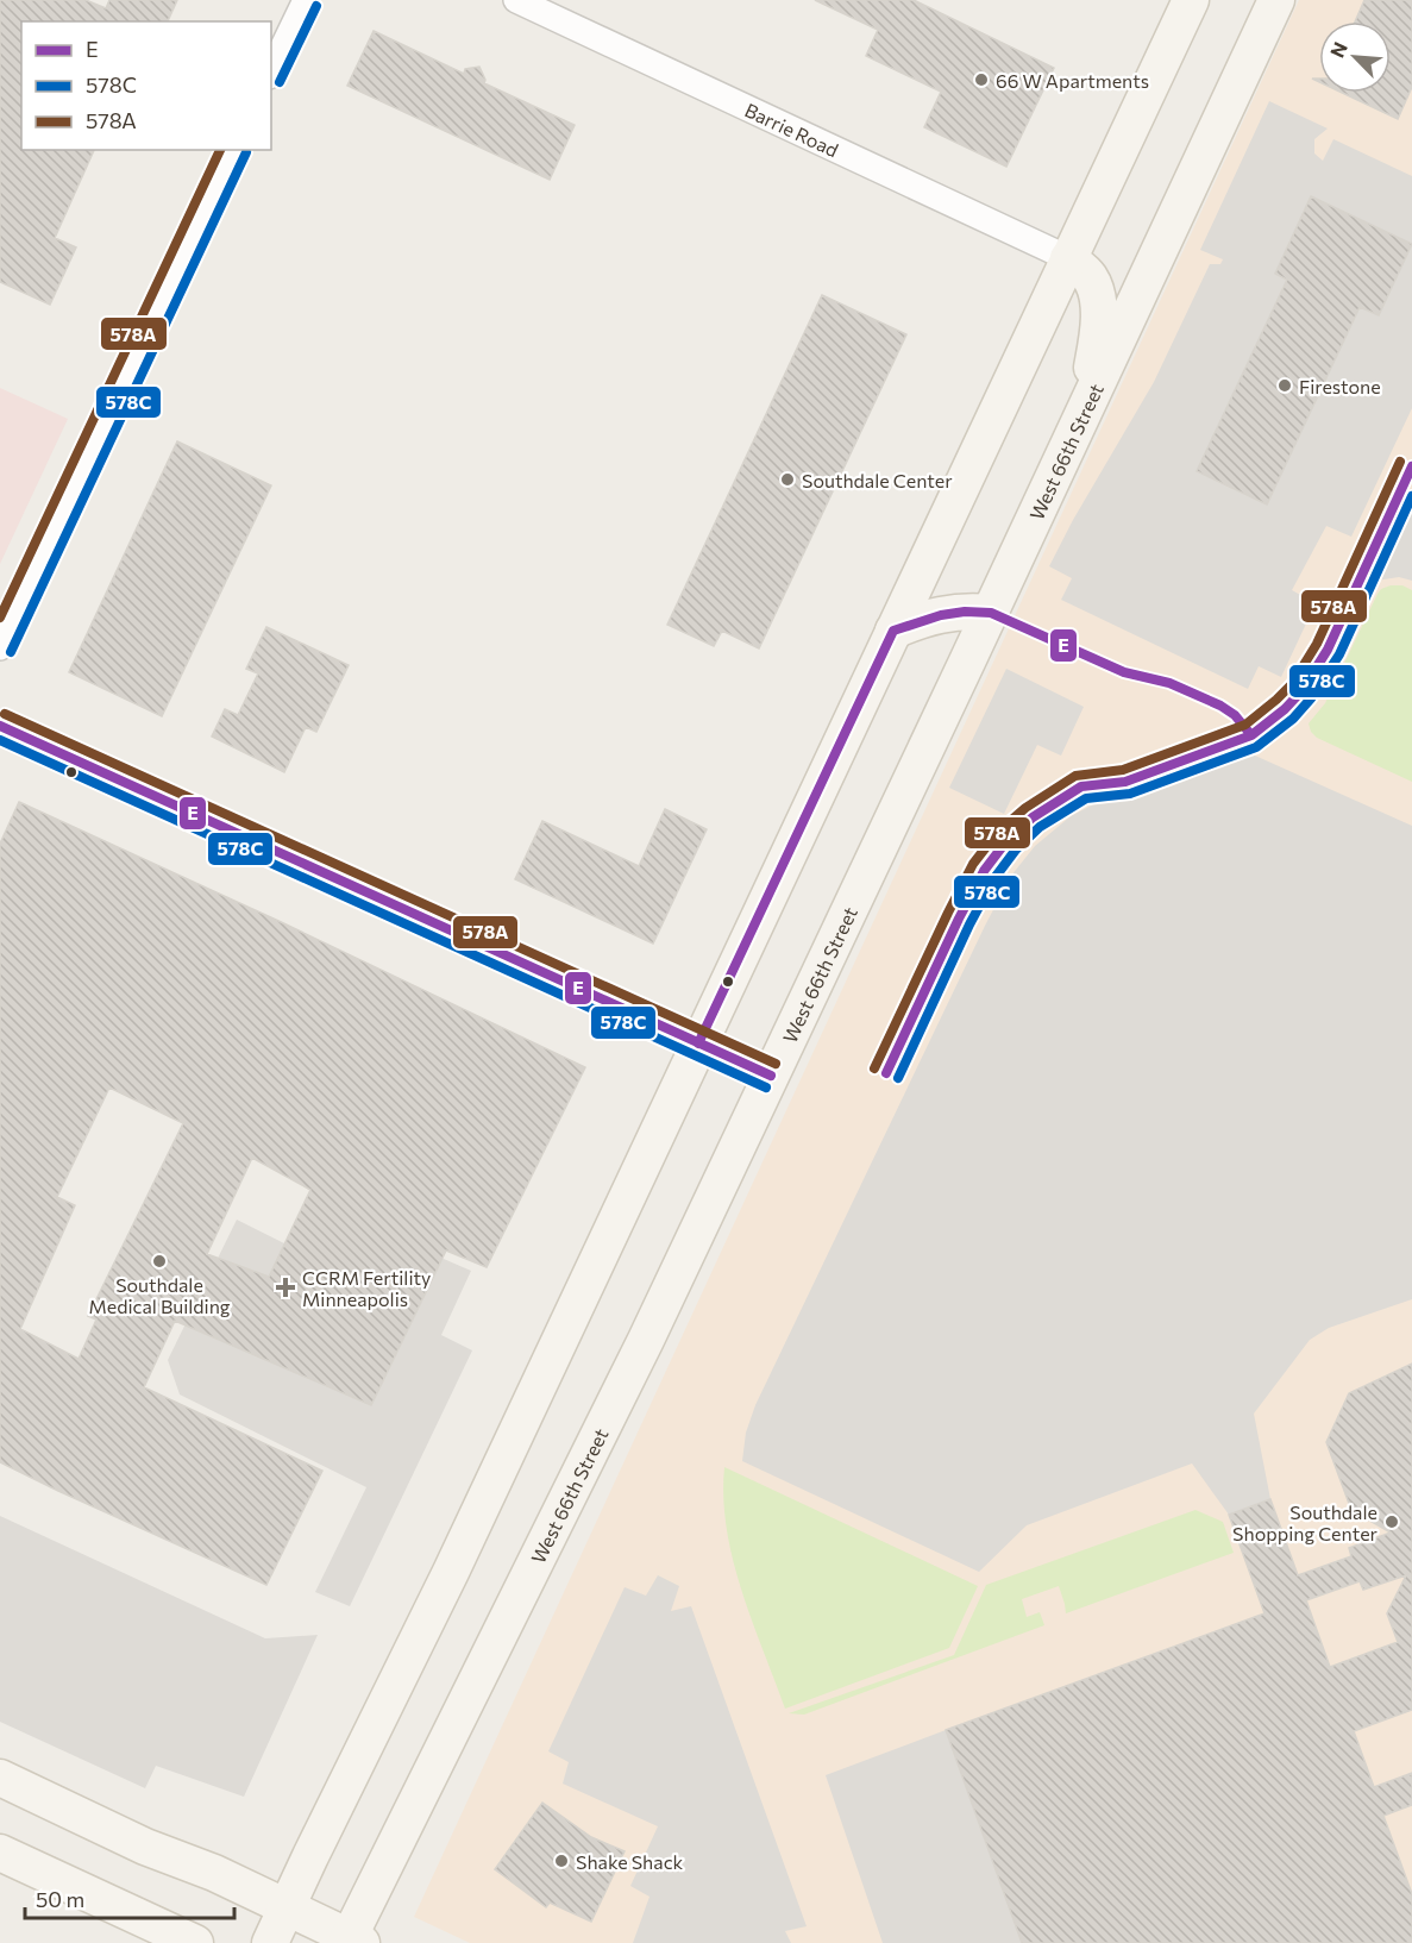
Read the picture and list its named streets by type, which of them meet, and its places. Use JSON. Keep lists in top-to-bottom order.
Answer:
{
  "streets": {
    "main road": ["West 66th Street"],
    "street": ["Barrie Road"]
  },
  "places": {
    "other": [
      "66 W Apartments",
      "Firestone",
      "Southdale Center",
      "Southdale Medical Building",
      "Southdale Shopping Center",
      "Shake Shack"
    ],
    "health": ["CCRM Fertility Minneapolis"]
  },
  "lines": ["transit line 578C", "transit line 578A", "transit line E"],
  "legend": ["E", "578C", "578A"],
  "scale_bar": "50 m",
  "north": "top left"
}
